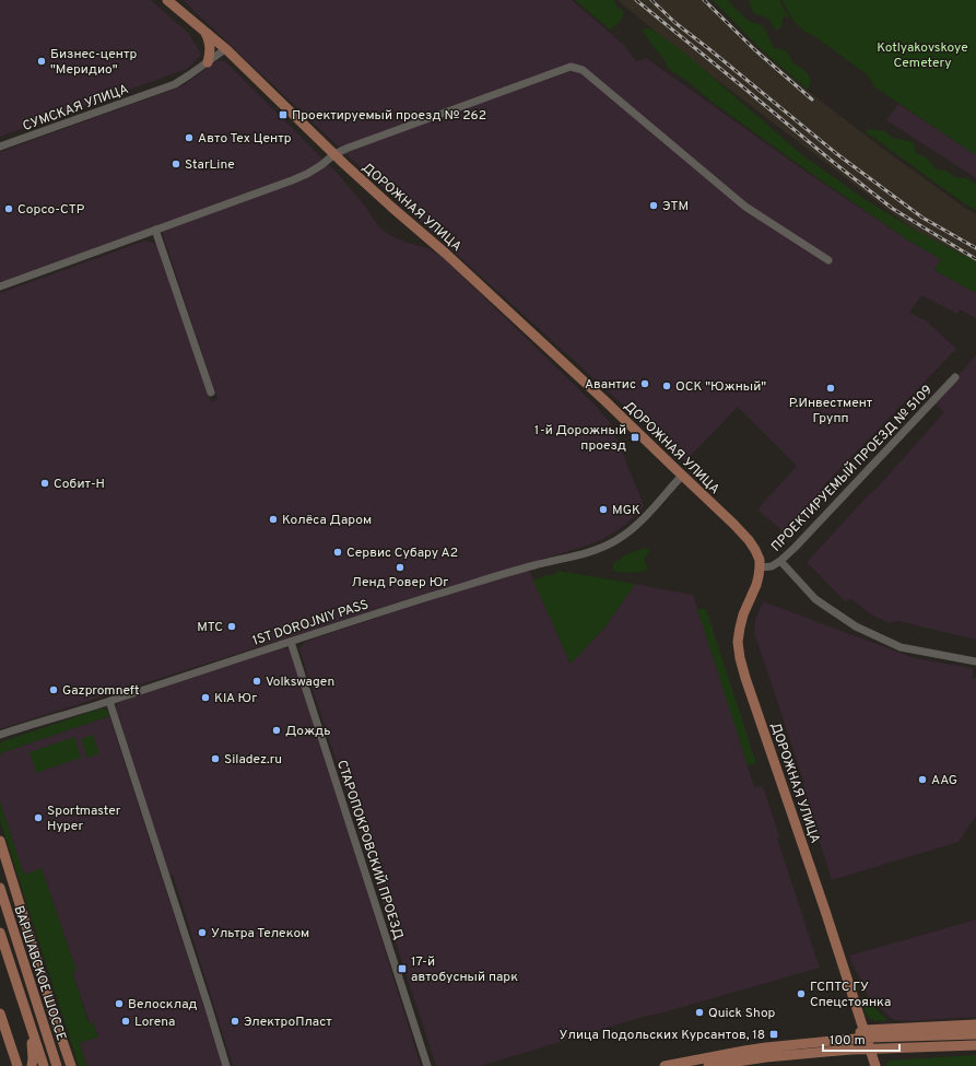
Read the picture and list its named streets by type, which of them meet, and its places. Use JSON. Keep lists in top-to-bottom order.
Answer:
{
  "streets": {
    "main road": ["ДОРОЖНАЯ УЛИЦА", "ВАРШАВСКОЕ ШОССЕ"],
    "street": [
      "СУМСКАЯ УЛИЦА",
      "ПРОЕКТИРУЕМЫЙ ПРОЕЗД № 5109",
      "1ST DOROJNIY PASS",
      "СТАРОПОКРОВСКИЙ ПРОЕЗД"
    ]
  },
  "crossings": [
    ["СУМСКАЯ УЛИЦА", "ДОРОЖНАЯ УЛИЦА"],
    ["ДОРОЖНАЯ УЛИЦА", "ПРОЕКТИРУЕМЫЙ ПРОЕЗД № 5109"],
    ["ДОРОЖНАЯ УЛИЦА", "1ST DOROJNIY PASS"],
    ["1ST DOROJNIY PASS", "СТАРОПОКРОВСКИЙ ПРОЕЗД"]
  ],
  "parks": ["Kotlyakovskoye Cemetery"],
  "places": {
    "other": [
      "Бизнес-центр \"Меридио\"",
      "Авто Тех Центр",
      "StarLine",
      "ЭТМ",
      "Сорсо-СТР",
      "Авантис",
      "ОСК \"Южный\"",
      "Р.Инвестмент Групп",
      "Собит-Н",
      "MGK",
      "Колёса Даром",
      "Сервис Субару А2",
      "Ленд Ровер Юг",
      "МТС",
      "Volkswagen",
      "Gazpromneft",
      "KIA Юг",
      "Дождь",
      "Siladez.ru",
      "AAG",
      "Sportmaster Hyper",
      "Ультра Телеком",
      "ГСПТС ГУ Спецстоянка",
      "Велосклад",
      "Quick Shop",
      "Lorena",
      "ЭлектроПласт"
    ],
    "transit": [
      "Проектируемый проезд № 262",
      "1-й Дорожный проезд",
      "17-й автобусный парк",
      "Улица Подольских Курсантов, 18"
    ]
  },
  "scale_bar": "100 m"
}
